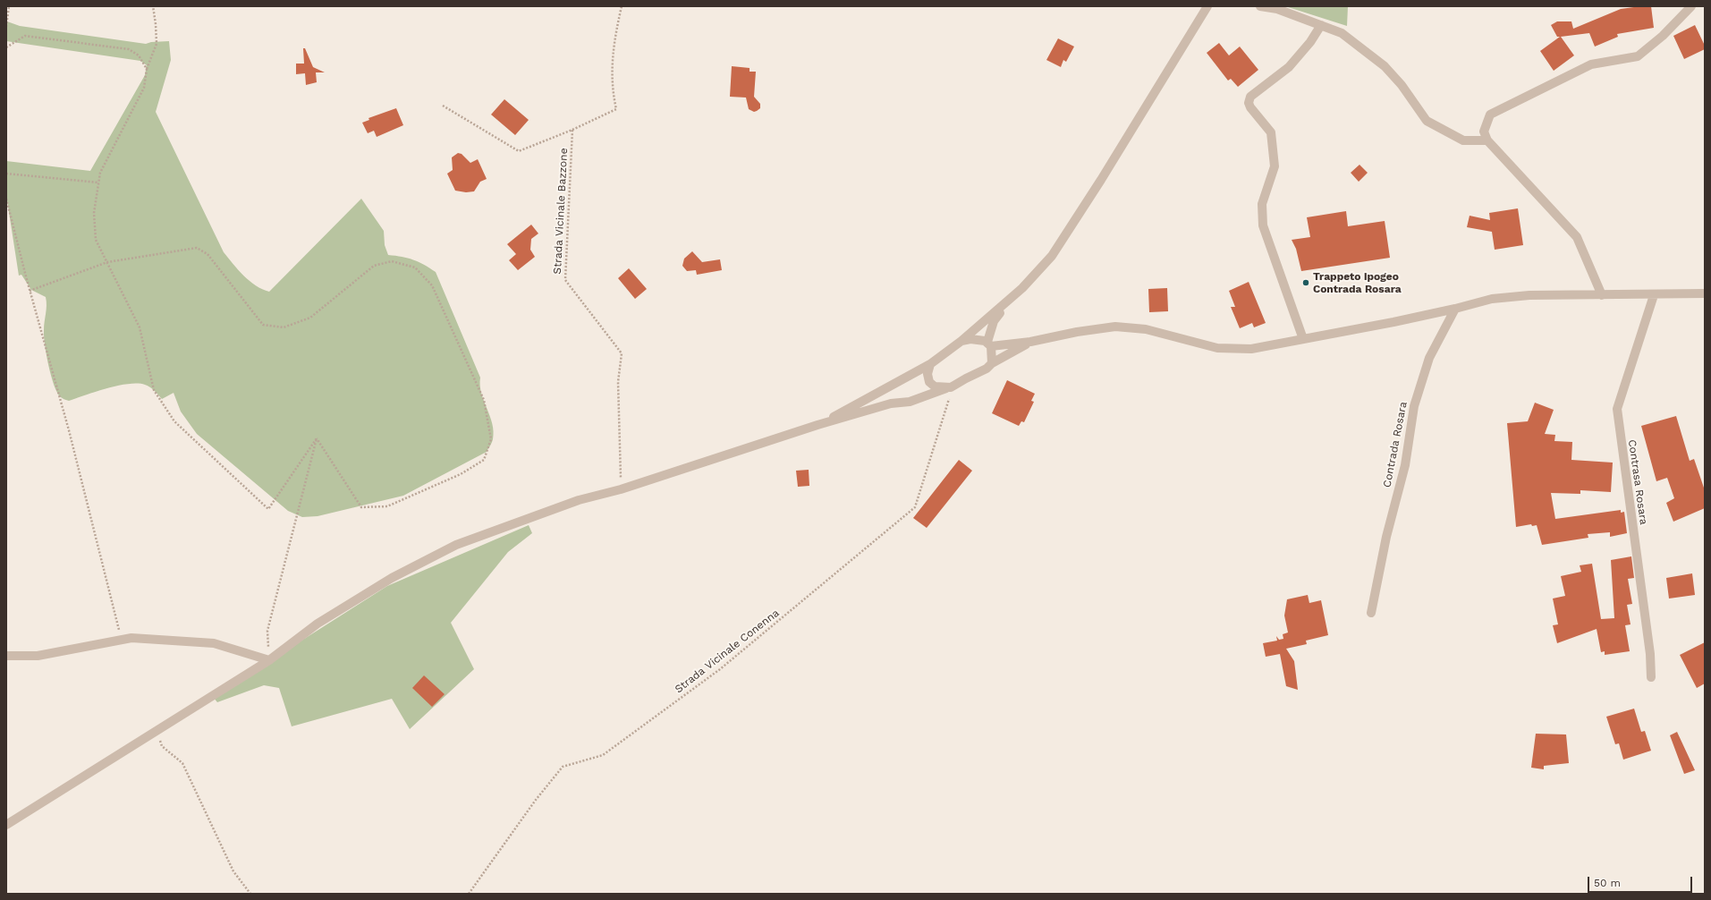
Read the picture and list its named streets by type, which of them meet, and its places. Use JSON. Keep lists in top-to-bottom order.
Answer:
{
  "streets": {
    "street": ["Contrada Rosara", "Contrasa Rosara"],
    "path": ["Strada Vicinale Bazzone", "Strada Vicinale Conenna"]
  },
  "places": ["Trappeto ipogeo Contrada Rosara"],
  "scale_bar": "50 m"
}
